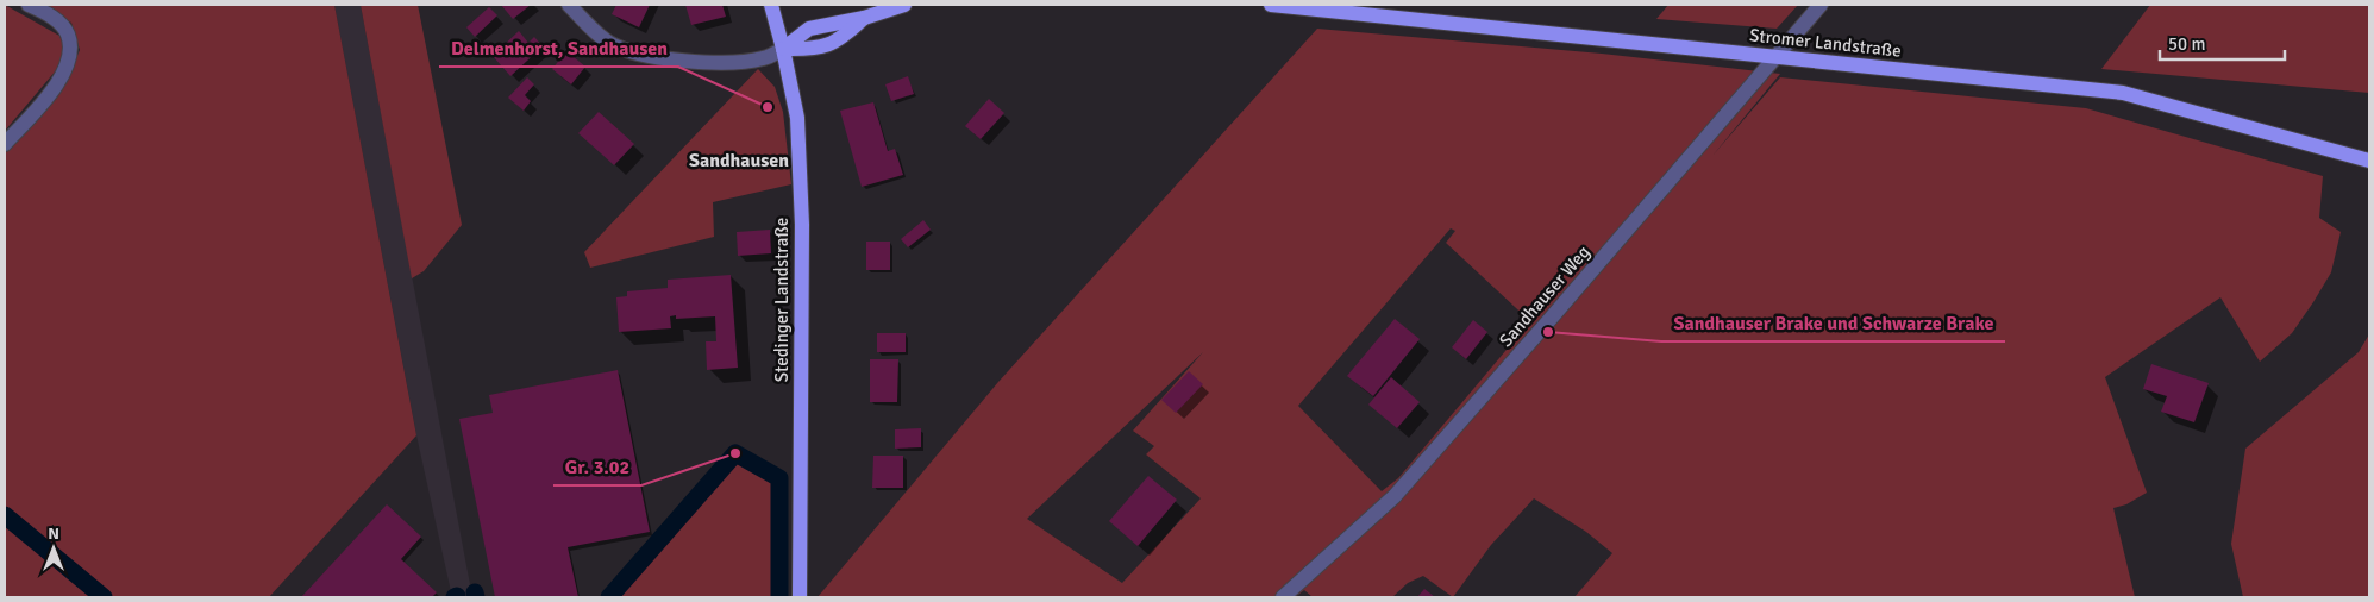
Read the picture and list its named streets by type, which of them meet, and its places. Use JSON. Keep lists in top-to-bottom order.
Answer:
{
  "streets": {
    "main road": ["Stromer Landstraße", "Stedinger Landstraße"],
    "street": ["Sandhauser Weg"]
  },
  "crossings": [
    ["Stromer Landstraße", "Sandhauser Weg"]
  ],
  "districts": ["Sandhausen"],
  "places": ["Delmenhorst, Sandhausen", "Sandhauser Brake und Schwarze Brake", "Gr. 3.02"],
  "scale_bar": "50 m",
  "north": "top"
}
